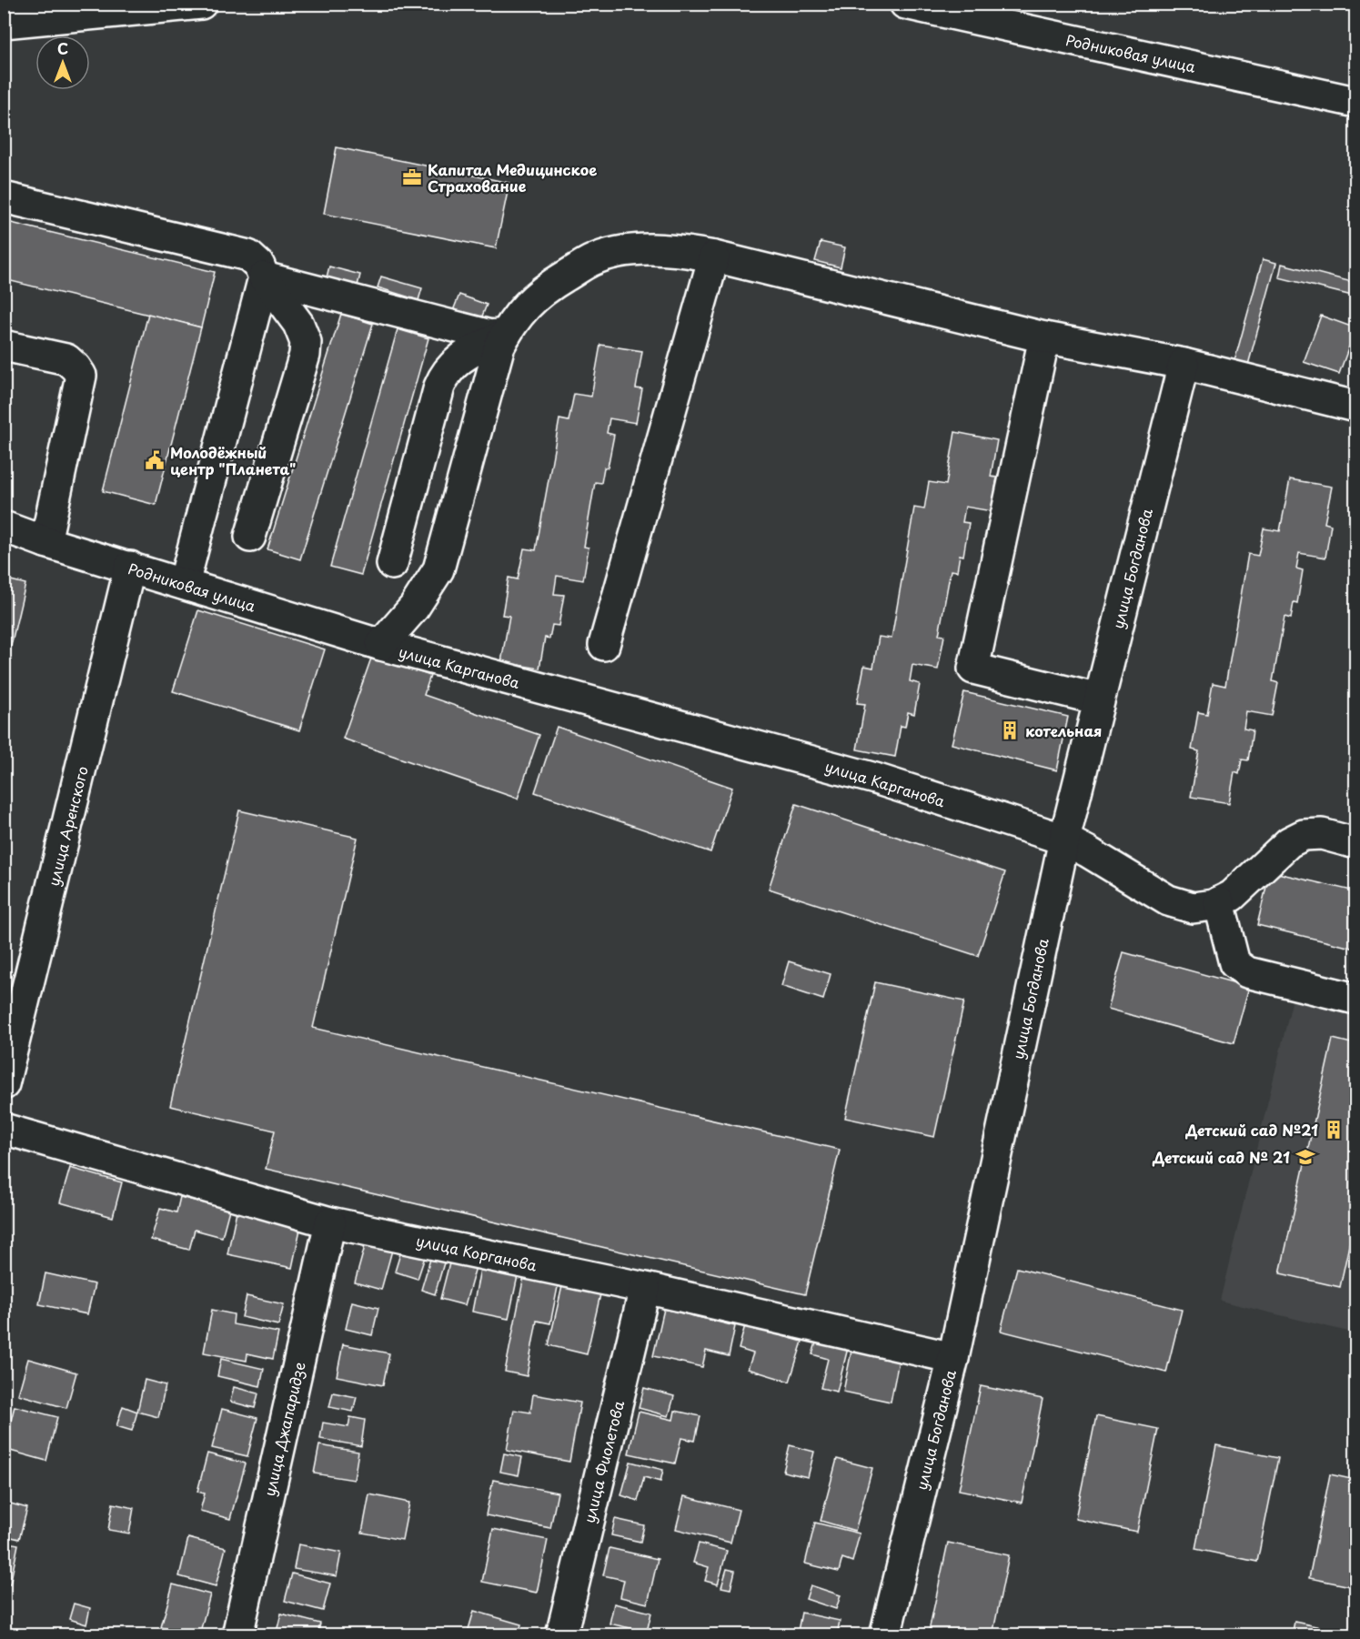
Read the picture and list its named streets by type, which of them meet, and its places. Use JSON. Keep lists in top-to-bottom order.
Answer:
{
  "streets": {
    "street": [
      "Родниковая улица",
      "улица Богданова",
      "улица Карганова",
      "улица Аренского",
      "улица Корганова",
      "улица Джапаридзе",
      "улица Фиолетова"
    ]
  },
  "crossings": [
    ["Родниковая улица", "улица Карганова"],
    ["Родниковая улица", "улица Аренского"],
    ["улица Богданова", "улица Карганова"],
    ["улица Богданова", "улица Корганова"],
    ["улица Корганова", "улица Джапаридзе"],
    ["улица Корганова", "улица Фиолетова"]
  ],
  "places": {
    "office": ["Капитал Медицинское Страхование"],
    "public building": ["Молодёжный центр \"Планета\""],
    "building": ["котельная", "Детский сад №21"],
    "school or university": ["Детский сад № 21"]
  },
  "north": "top"
}
